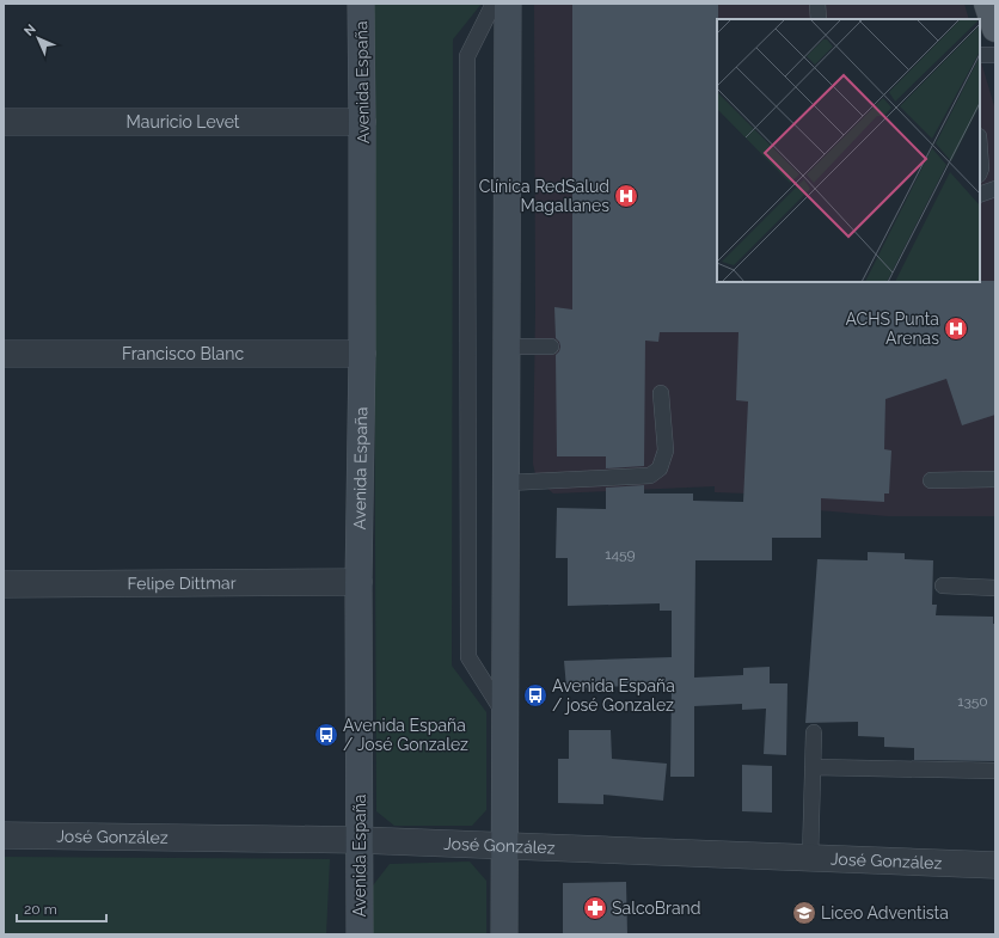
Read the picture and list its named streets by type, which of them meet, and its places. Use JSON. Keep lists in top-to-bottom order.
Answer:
{
  "streets": {
    "main road": ["Avenida España"],
    "street": [
      "Mauricio Levet",
      "Francisco Blanc",
      "Felipe Dittmar",
      "José González"
    ]
  },
  "crossings": [
    ["Avenida España", "Mauricio Levet"],
    ["Avenida España", "Francisco Blanc"],
    ["Avenida España", "Felipe Dittmar"],
    ["Avenida España", "José González"]
  ],
  "places": {
    "hospital": ["Clínica RedSalud Magallanes", "ACHS Punta Arenas"],
    "bus stop": ["Avenida España / josé Gonzalez", "Avenida España / José Gonzalez"],
    "pharmacy": ["SalcoBrand"],
    "school or university": ["Liceo Adventista"]
  },
  "house_numbers": ["1459", "1350"],
  "scale_bar": "20 m",
  "north": "top left"
}
